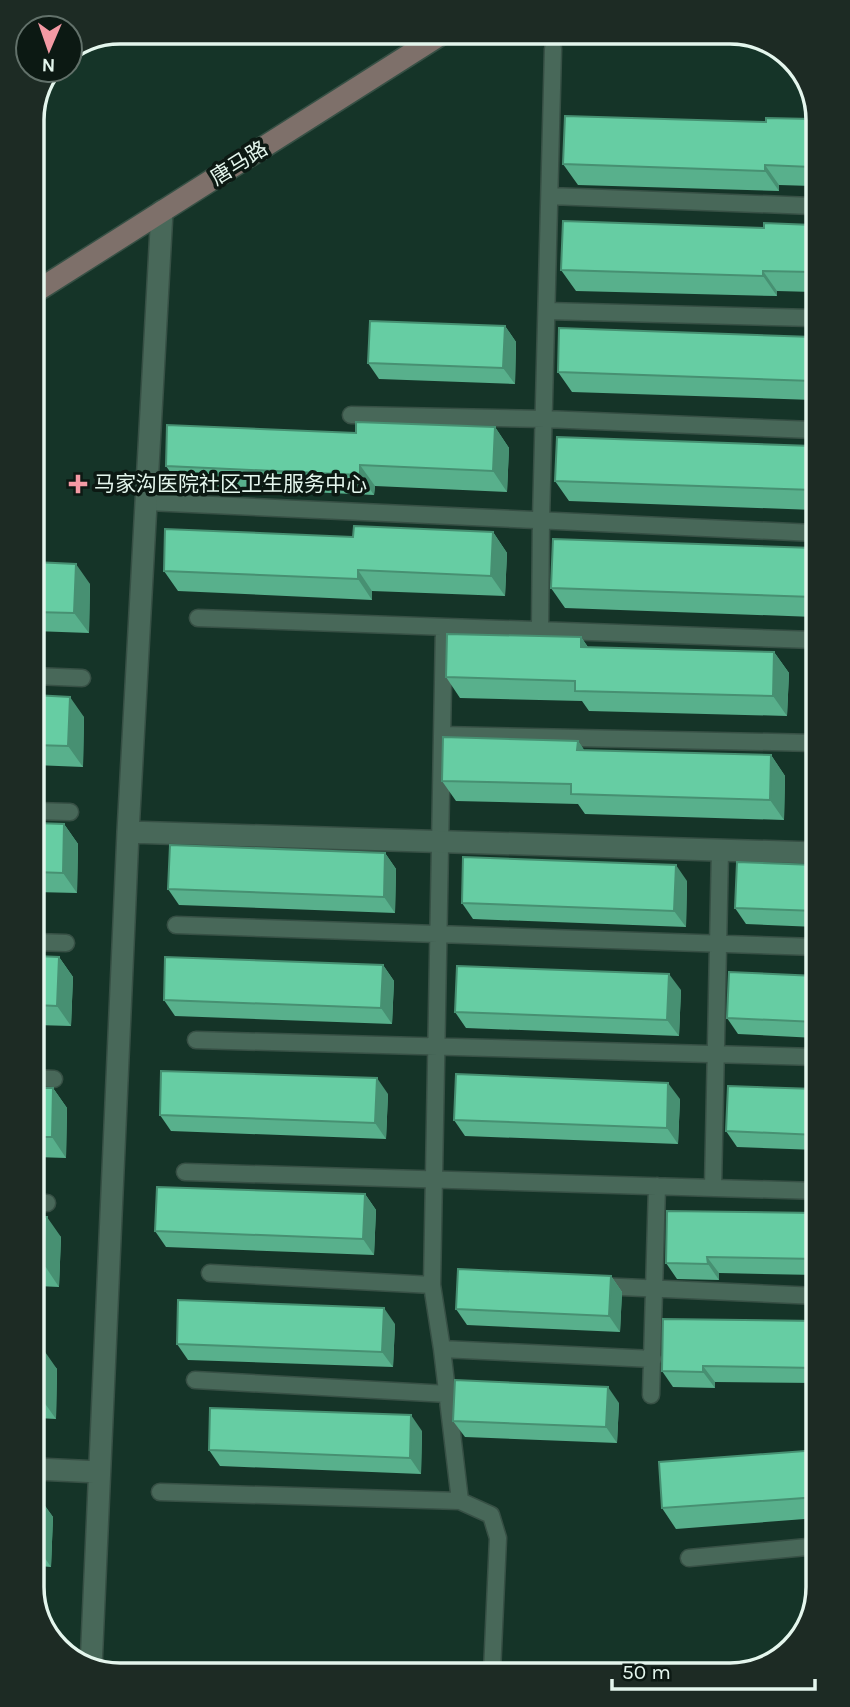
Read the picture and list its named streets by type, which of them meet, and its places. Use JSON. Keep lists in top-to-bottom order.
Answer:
{
  "streets": {
    "main road": ["唐马路"]
  },
  "places": {
    "health": ["马家沟医院社区卫生服务中心"]
  },
  "scale_bar": "50 m",
  "north": "bottom"
}
